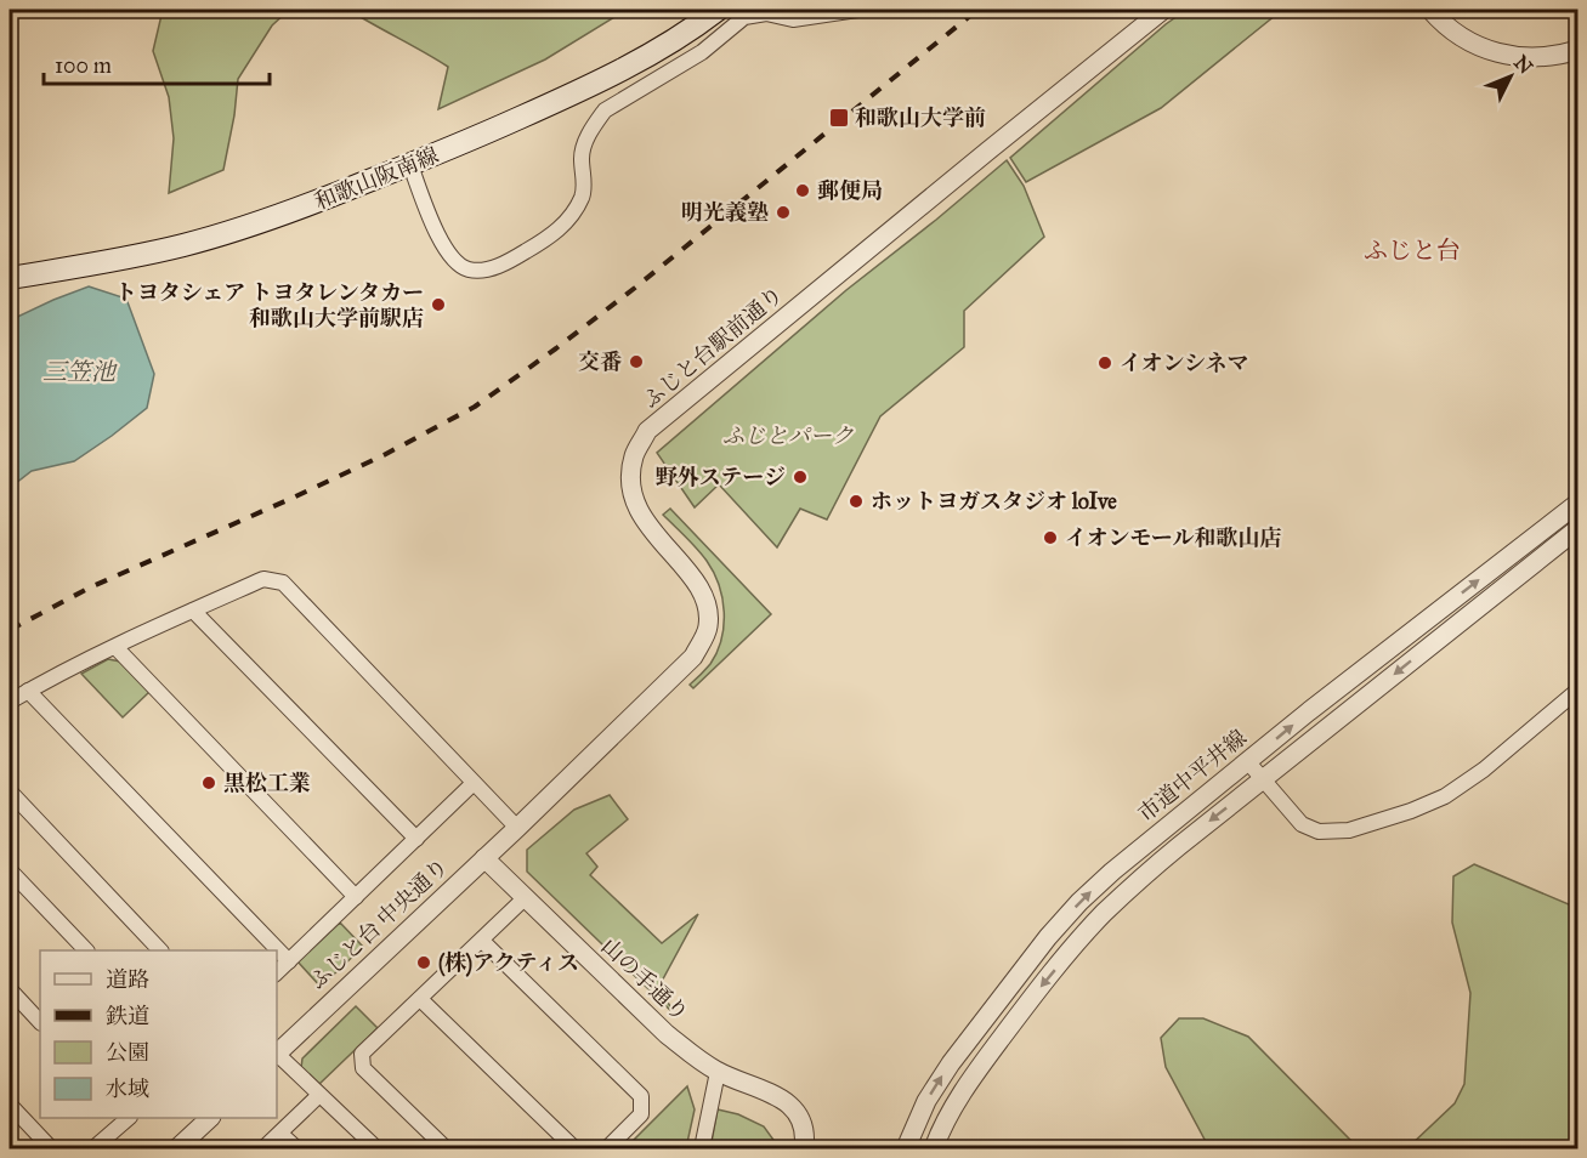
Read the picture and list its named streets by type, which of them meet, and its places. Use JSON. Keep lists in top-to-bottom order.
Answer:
{
  "streets": {
    "main road": ["和歌山阪南線"],
    "street": [
      "ふじと台駅前通り",
      "市道中平井線",
      "ふじと台 中央通り",
      "山の手通り"
    ]
  },
  "crossings": [
    ["ふじと台 中央通り", "山の手通り"]
  ],
  "districts": ["ふじと台"],
  "water": ["三笠池"],
  "parks": ["ふじとパーク"],
  "places": {
    "transit": ["和歌山大学前"],
    "other": [
      "郵便局",
      "明光義塾",
      "トヨタシェア トヨタレンタカー 和歌山大学前駅店",
      "交番",
      "イオンシネマ",
      "野外ステージ",
      "ホットヨガスタジオ loIve",
      "イオンモール和歌山店",
      "黒松工業",
      "(株)アクティス"
    ]
  },
  "legend": [
    "道路",
    "鉄道",
    "公園",
    "水域"
  ],
  "scale_bar": "100 m",
  "north": "top right"
}
